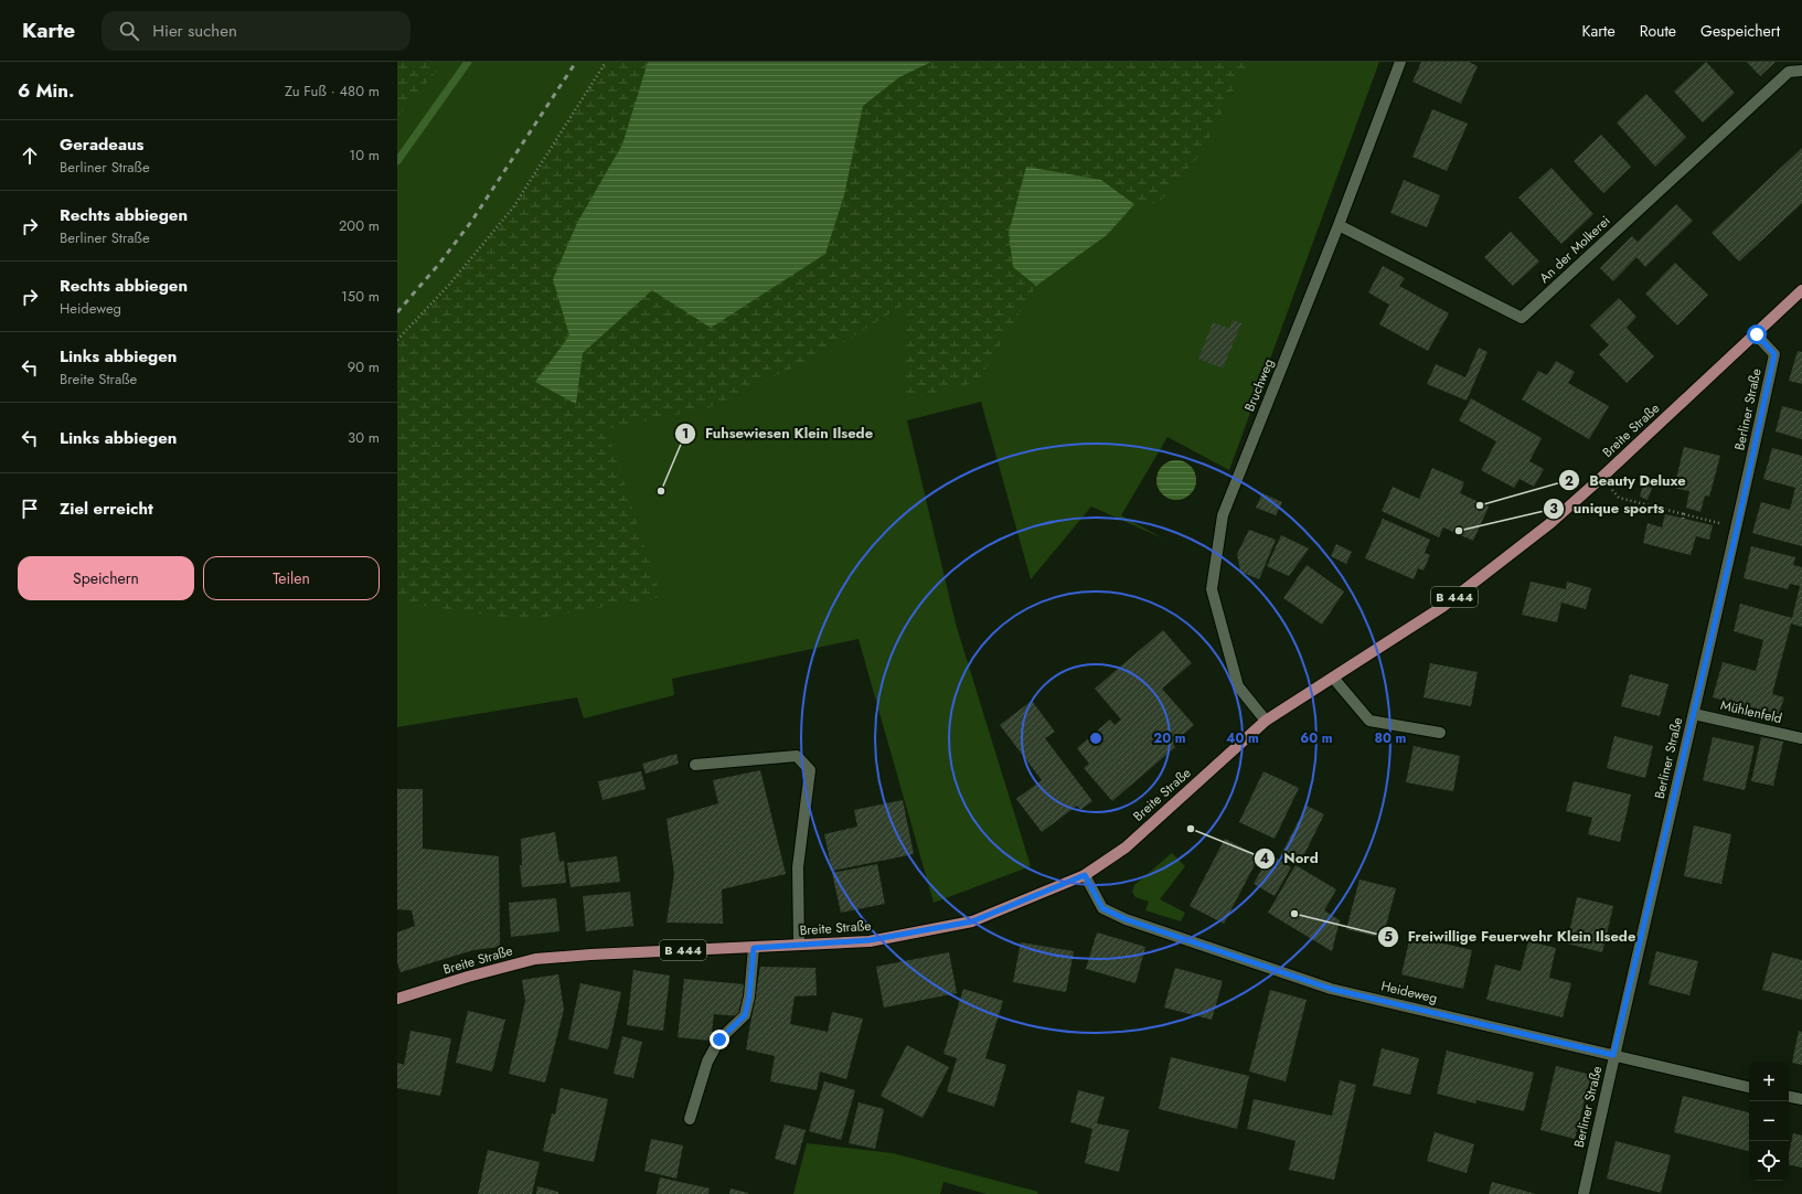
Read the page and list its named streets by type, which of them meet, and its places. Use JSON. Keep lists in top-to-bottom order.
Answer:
{
  "streets": {
    "main road": ["Breite Straße", "B 444"],
    "street": [
      "An der Molkerei",
      "Bruchweg",
      "Berliner Straße",
      "Mühlenfeld",
      "Heideweg"
    ]
  },
  "crossings": [
    ["An der Molkerei", "Bruchweg"],
    ["Bruchweg", "Breite Straße"],
    ["Berliner Straße", "Breite Straße"],
    ["Berliner Straße", "Mühlenfeld"],
    ["Berliner Straße", "Heideweg"],
    ["Breite Straße", "Heideweg"]
  ],
  "places": [
    "Fuhsewiesen Klein Ilsede",
    "Beauty Deluxe",
    "unique sports",
    "Nord",
    "Freiwillige Feuerwehr Klein Ilsede"
  ],
  "page": {
    "header": "Karte",
    "search": "Hier suchen",
    "nav": ["Karte", "Route", "Gespeichert"],
    "heading": ["6 Min.", "Zu Fuß · 480 m"],
    "list": [
      ["Geradeaus", "Berliner Straße", "10 m"],
      ["Rechts abbiegen", "Berliner Straße", "200 m"],
      ["Rechts abbiegen", "Heideweg", "150 m"],
      ["Links abbiegen", "Breite Straße", "90 m"],
      ["Links abbiegen", "30 m"],
      "Ziel erreicht"
    ],
    "buttons": ["Speichern", "Teilen"],
    "map_buttons": ["+", "−"]
  },
  "rings": [
    "20 m",
    "40 m",
    "60 m",
    "80 m"
  ]
}
